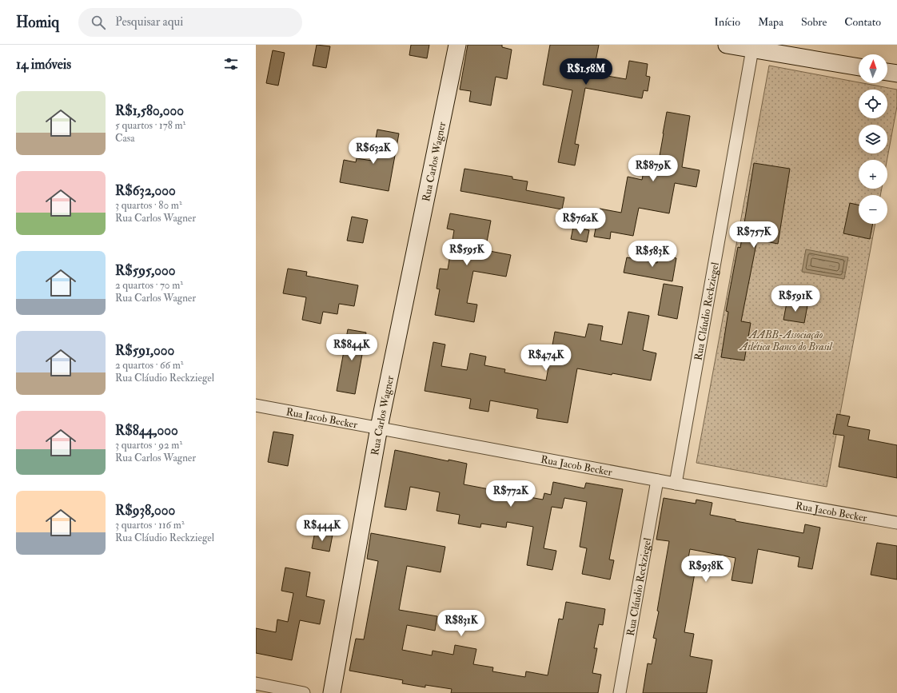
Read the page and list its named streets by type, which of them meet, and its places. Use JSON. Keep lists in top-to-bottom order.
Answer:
{
  "streets": {
    "main road": ["Rua Carlos Wagner"],
    "street": ["Rua Cláudio Reckziegel", "Rua Jacob Becker"]
  },
  "crossings": [
    ["Rua Carlos Wagner", "Rua Jacob Becker"],
    ["Rua Cláudio Reckziegel", "Rua Jacob Becker"]
  ],
  "parks": ["AABB-Associação Atlética Banco do Brasil"],
  "north": "top",
  "page": {
    "header": "Homiq",
    "search": "Pesquisar aqui",
    "nav": [
      "Início",
      "Mapa",
      "Sobre",
      "Contato"
    ],
    "heading": "14 imóveis",
    "map_buttons": ["+", "−"],
    "price": [
      "R$1.58M",
      "R$632K",
      "R$879K",
      "R$762K",
      "R$757K",
      "R$595K",
      "R$583K",
      "R$591K",
      "R$844K",
      "R$474K",
      "R$772K",
      "R$444K",
      "R$938K",
      "R$831K"
    ],
    "list": [
      {
        "name": "R$1,580,000",
        "note": "5 quartos · 178 m² · Casa"
      },
      {
        "name": "R$632,000",
        "note": "3 quartos · 80 m² · Rua Carlos Wagner"
      },
      {
        "name": "R$595,000",
        "note": "2 quartos · 70 m² · Rua Carlos Wagner"
      },
      {
        "name": "R$591,000",
        "note": "2 quartos · 66 m² · Rua Cláudio Reckziegel"
      },
      {
        "name": "R$844,000",
        "note": "3 quartos · 92 m² · Rua Carlos Wagner"
      },
      {
        "name": "R$938,000",
        "note": "3 quartos · 116 m² · Rua Cláudio Reckziegel"
      }
    ]
  }
}
